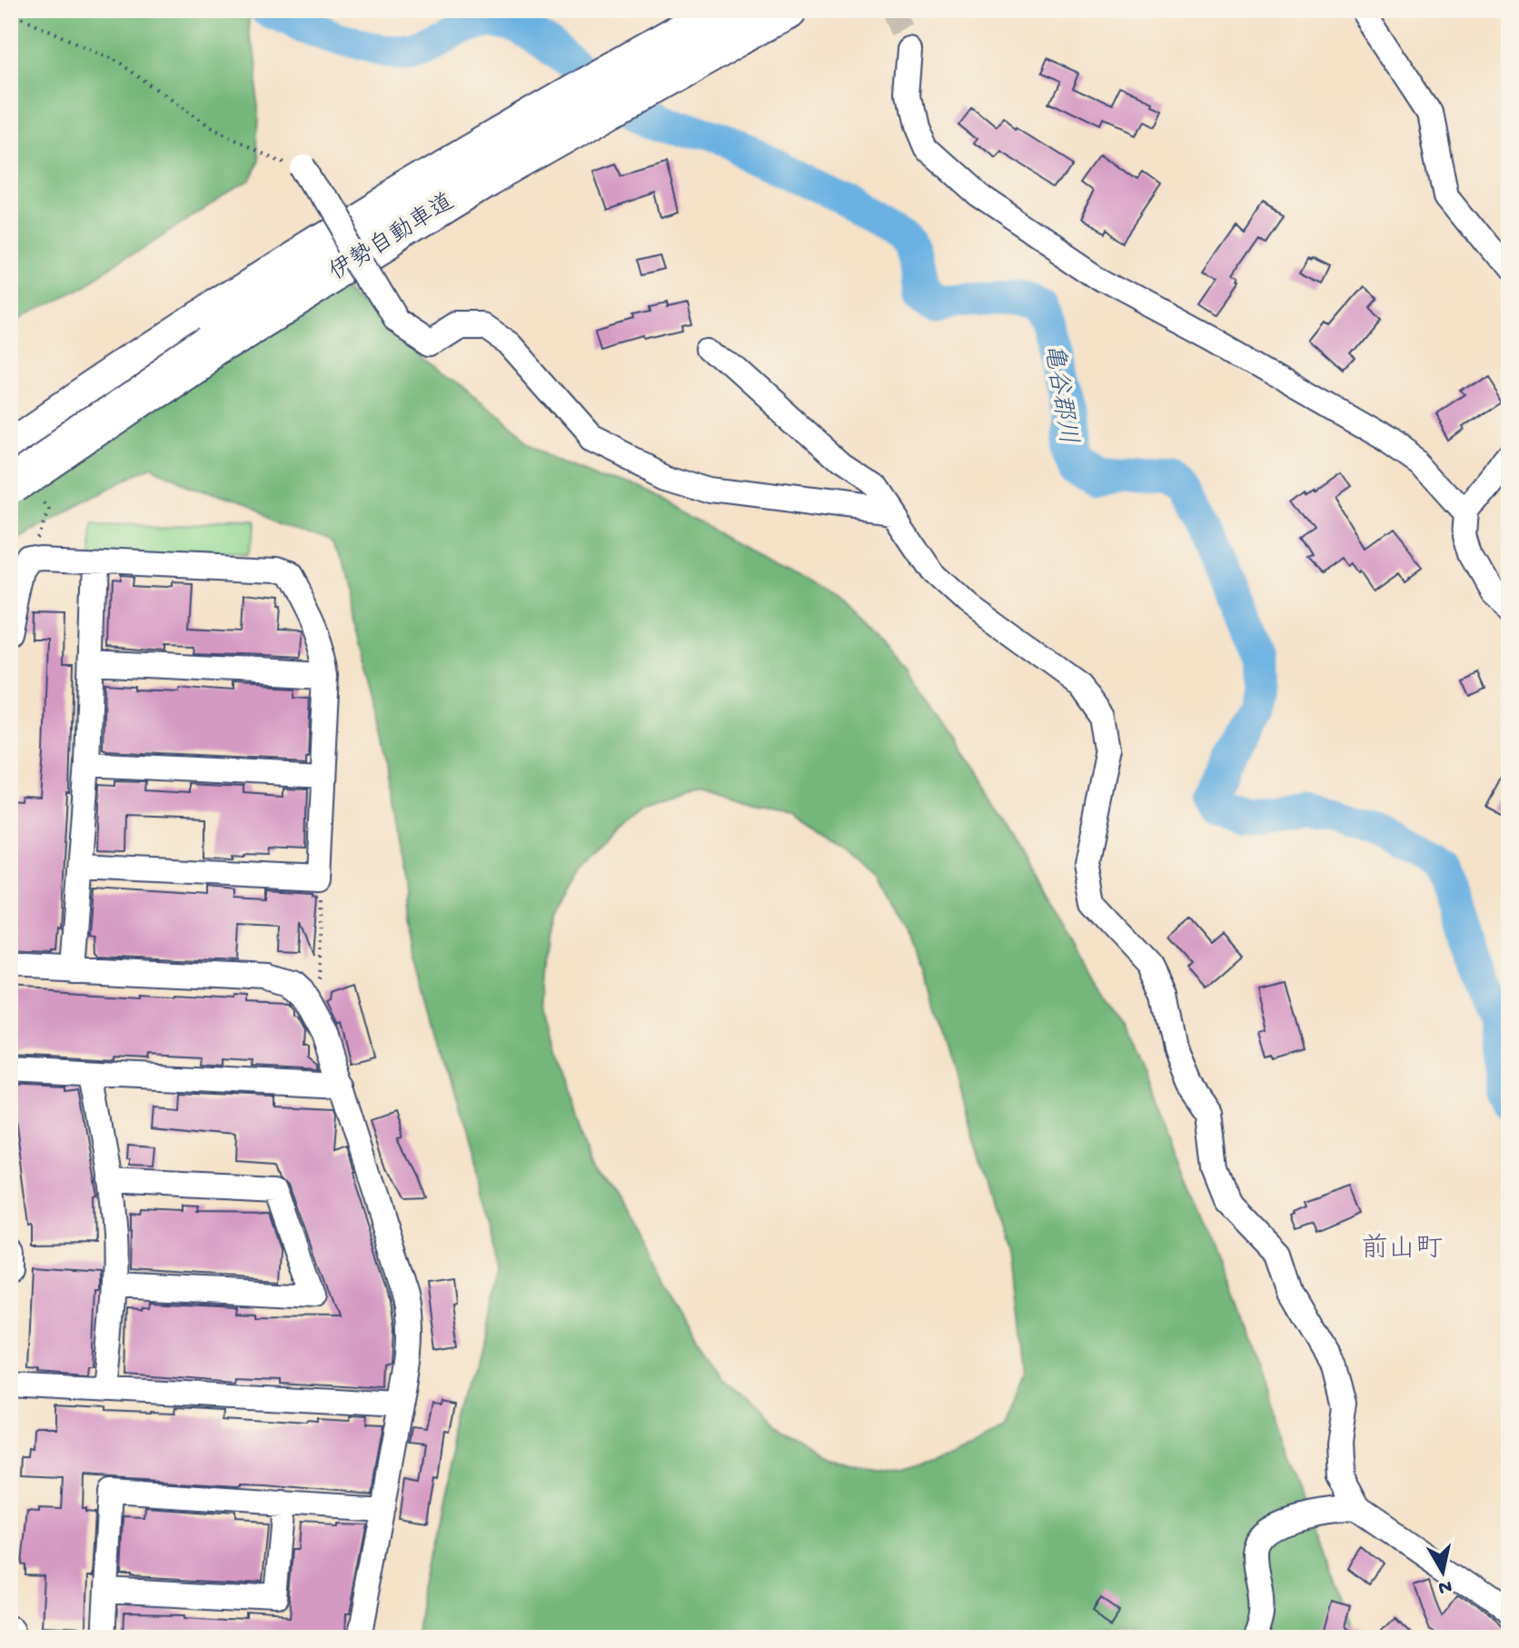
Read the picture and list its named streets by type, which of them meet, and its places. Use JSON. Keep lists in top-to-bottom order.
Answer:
{
  "streets": {
    "highway": ["伊勢自動車道"]
  },
  "districts": ["前山町"],
  "water": ["亀谷郡川"],
  "north": "bottom"
}
